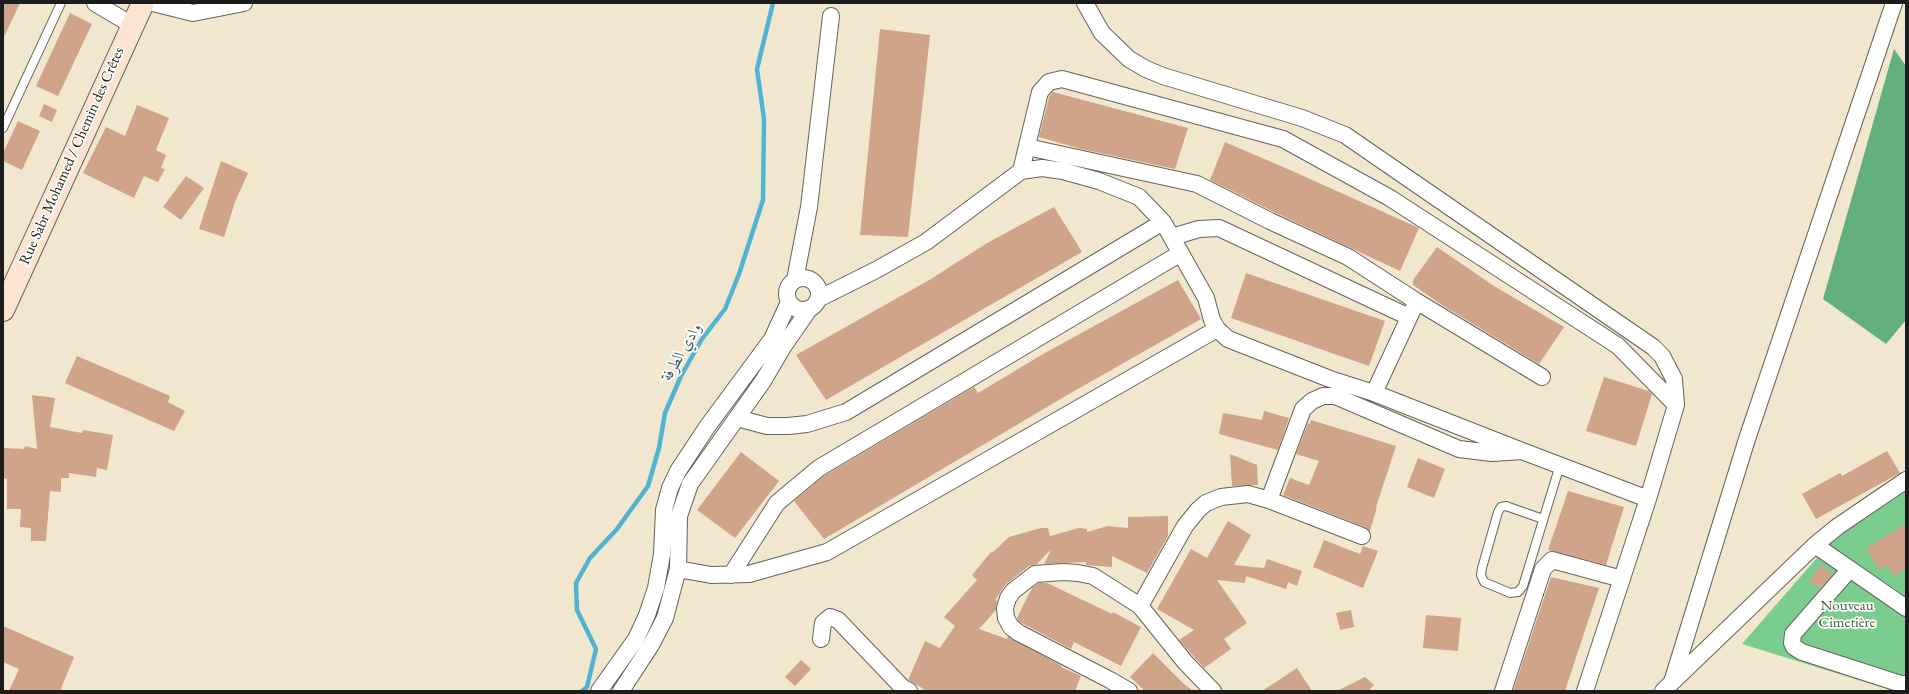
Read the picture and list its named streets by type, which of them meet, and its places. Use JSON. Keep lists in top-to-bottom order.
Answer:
{
  "streets": {
    "street": ["Rue Sabr Mohamed / Chemin des Crêtes"]
  },
  "water": ["وادي الطرفة"],
  "parks": ["Nouveau Cimetière"]
}
